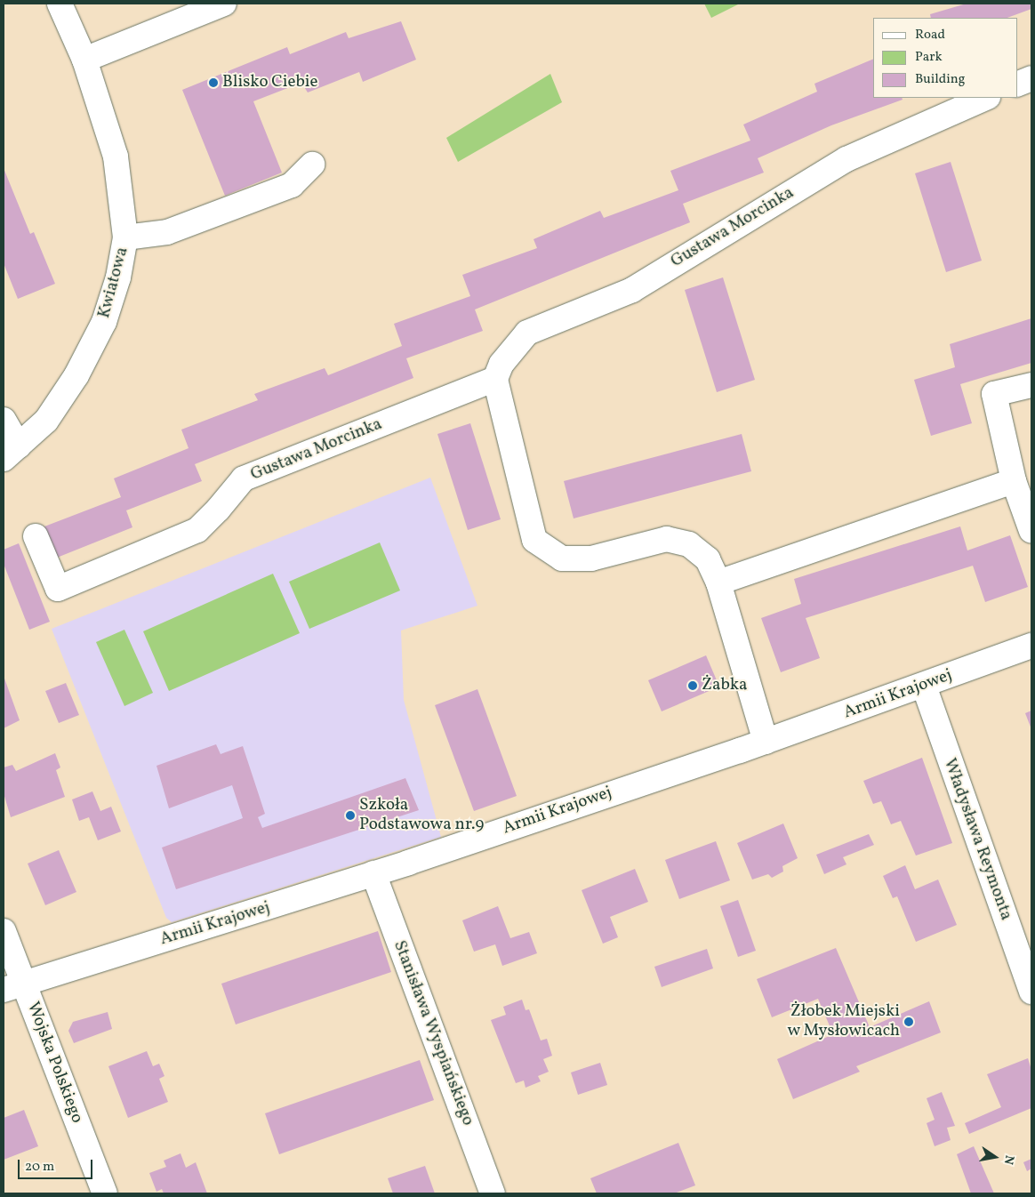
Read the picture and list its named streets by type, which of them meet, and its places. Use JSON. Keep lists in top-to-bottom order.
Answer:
{
  "streets": {
    "street": [
      "Gustawa Morcinka",
      "Kwiatowa",
      "Armii Krajowej",
      "Władysława Reymonta",
      "Stanisława Wyspiańskiego",
      "Wojska Polskiego"
    ]
  },
  "crossings": [
    ["Armii Krajowej", "Władysława Reymonta"],
    ["Armii Krajowej", "Stanisława Wyspiańskiego"],
    ["Armii Krajowej", "Wojska Polskiego"]
  ],
  "places": [
    "Blisko Ciebie",
    "Żabka",
    "Szkoła Podstawowa nr.9",
    "Żłobek Miejski w Mysłowicach"
  ],
  "legend": ["Road", "Park", "Building"],
  "scale_bar": "20 m",
  "north": "right"
}
